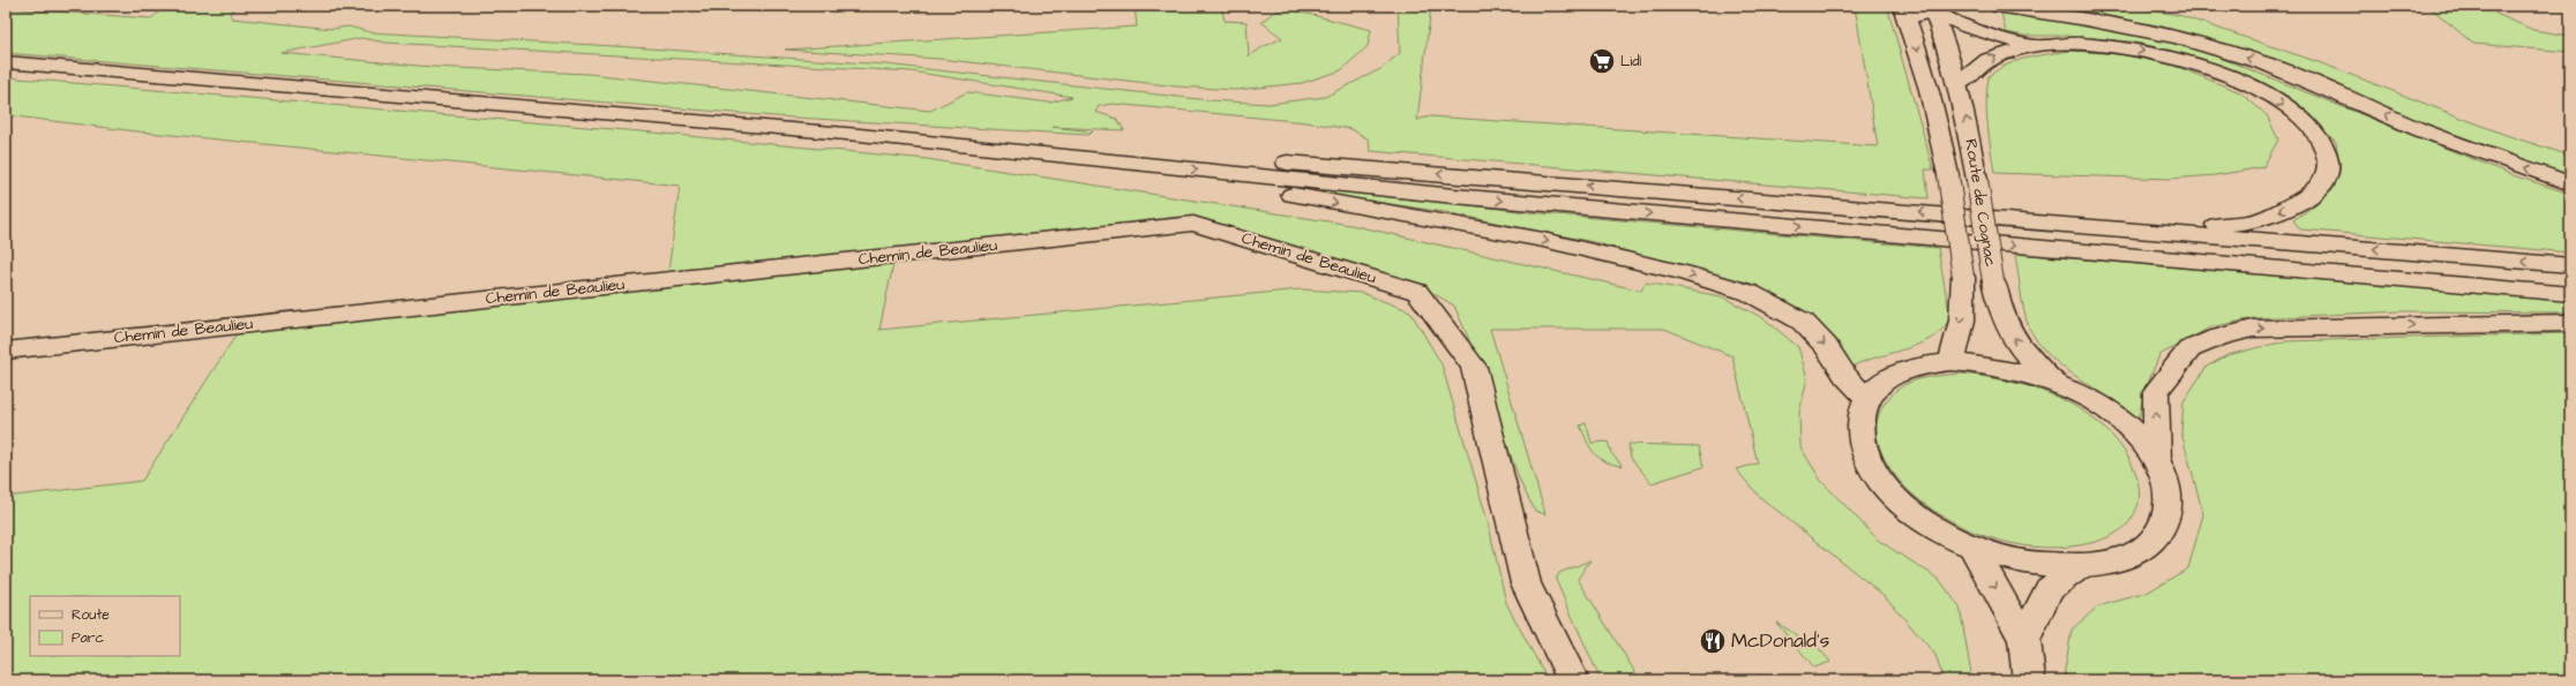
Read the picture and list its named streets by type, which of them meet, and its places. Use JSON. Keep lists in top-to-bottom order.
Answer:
{
  "streets": {
    "main road": ["Route de Cognac", "Chemin de Beaulieu"]
  },
  "places": {
    "supermarket": ["Lidl"],
    "restaurant": ["McDonald's"]
  },
  "legend": ["Route", "Parc"]
}
